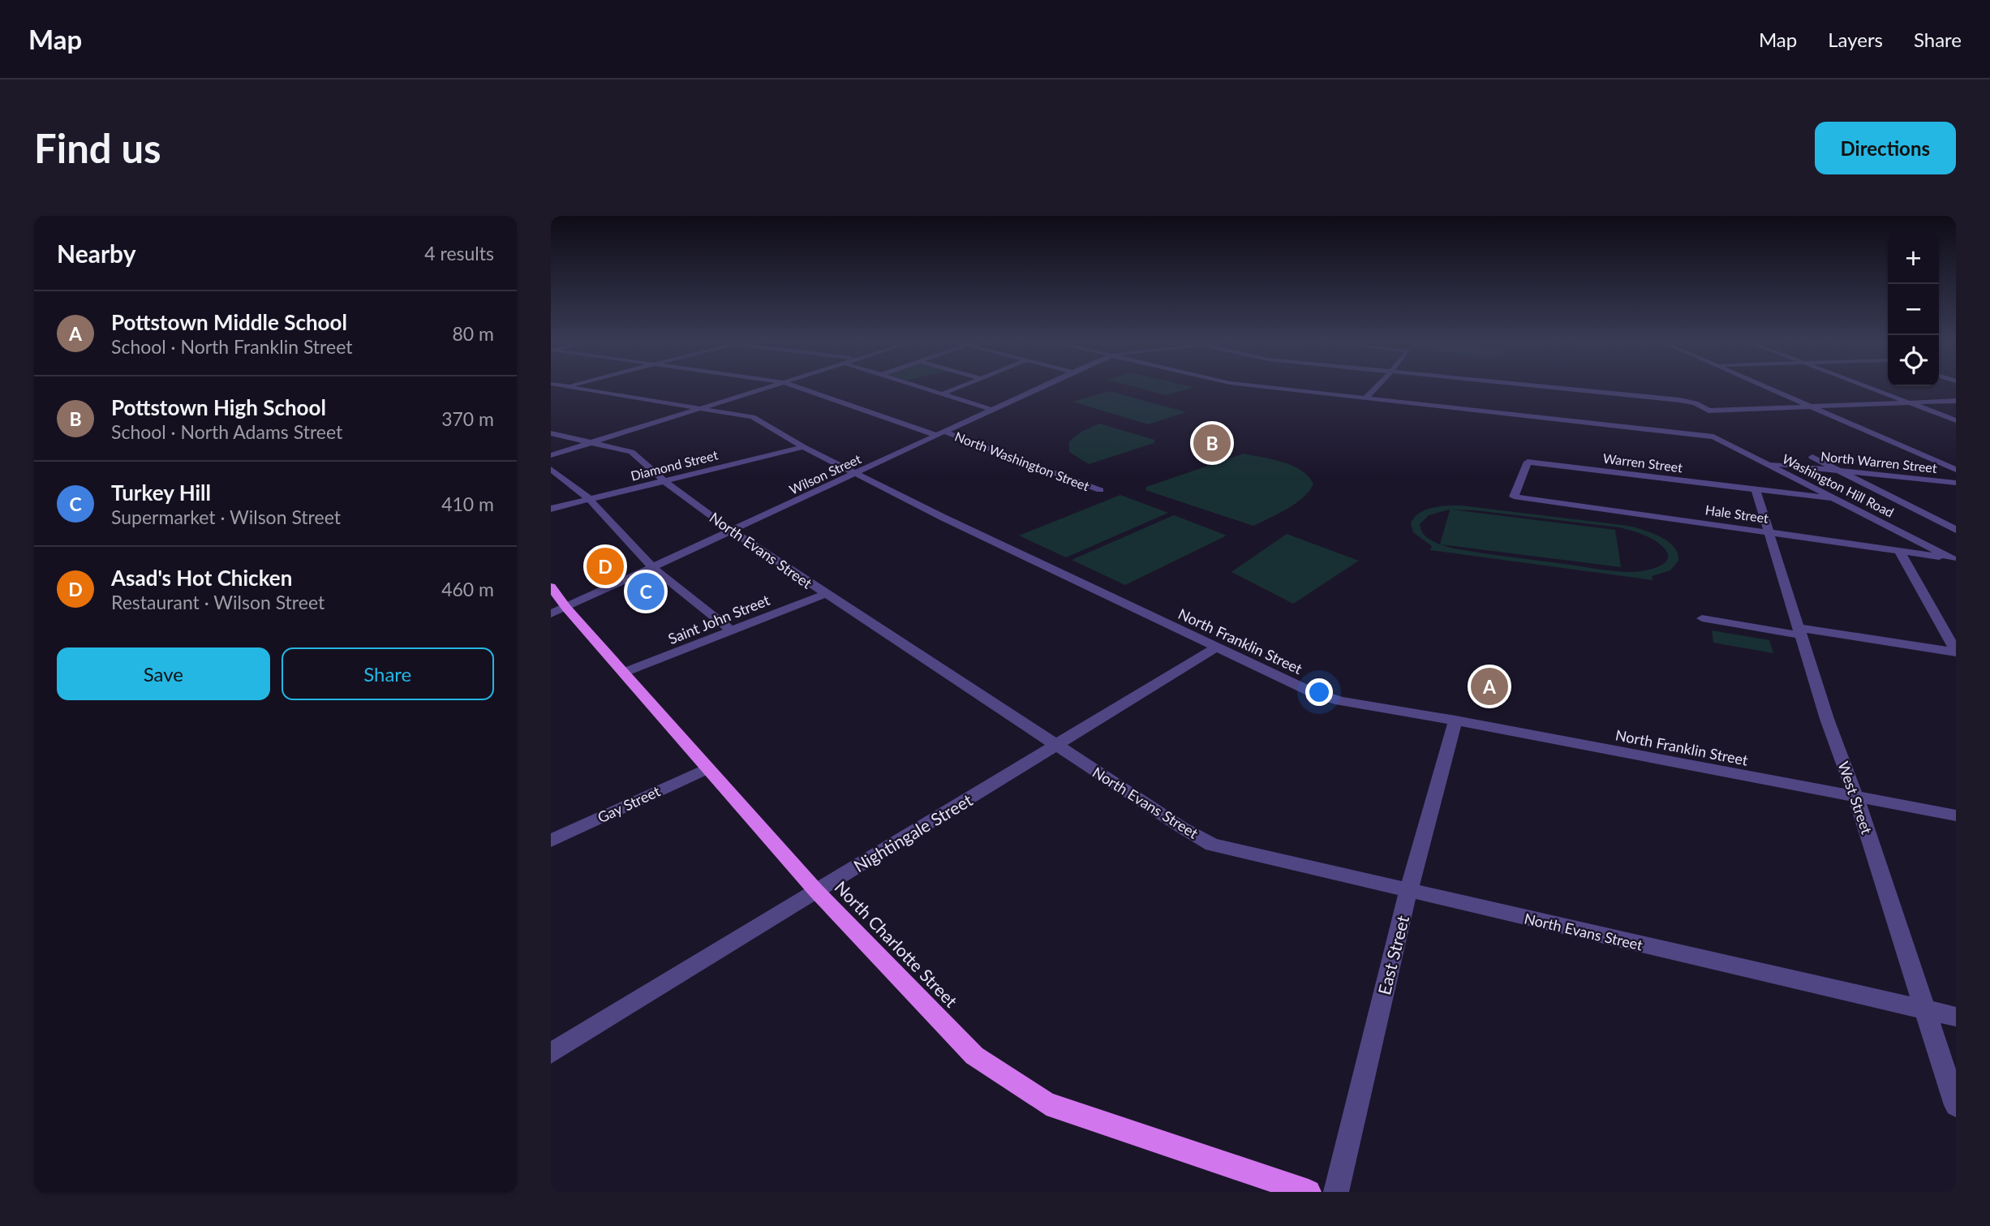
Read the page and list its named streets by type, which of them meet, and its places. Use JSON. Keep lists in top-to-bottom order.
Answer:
{
  "streets": {
    "main road": ["North Charlotte Street"],
    "street": [
      "North Washington Street",
      "North Warren Street",
      "Warren Street",
      "Diamond Street",
      "Wilson Street",
      "Washington Hill Road",
      "Hale Street",
      "North Evans Street",
      "Saint John Street",
      "North Franklin Street",
      "West Street",
      "Gay Street",
      "Nightingale Street",
      "East Street"
    ]
  },
  "crossings": [
    ["North Washington Street", "Wilson Street"],
    ["North Warren Street", "Washington Hill Road"],
    ["Warren Street", "Washington Hill Road"],
    ["Warren Street", "Hale Street"],
    ["Warren Street", "West Street"],
    ["Diamond Street", "North Evans Street"],
    ["Diamond Street", "North Franklin Street"],
    ["Wilson Street", "North Evans Street"],
    ["Wilson Street", "North Franklin Street"],
    ["Wilson Street", "North Charlotte Street"],
    ["Washington Hill Road", "Hale Street"],
    ["Hale Street", "West Street"],
    ["North Evans Street", "Saint John Street"],
    ["North Evans Street", "West Street"],
    ["North Evans Street", "Nightingale Street"],
    ["North Evans Street", "East Street"],
    ["Saint John Street", "North Charlotte Street"],
    ["North Franklin Street", "West Street"],
    ["North Franklin Street", "Nightingale Street"],
    ["North Franklin Street", "East Street"],
    ["Gay Street", "North Charlotte Street"],
    ["Nightingale Street", "North Charlotte Street"]
  ],
  "page": {
    "header": "Map",
    "nav": ["Map", "Layers", "Share"],
    "buttons": [
      "Directions",
      ["Save", "Share"]
    ],
    "title": "Find us",
    "heading": ["Nearby", "4 results"],
    "map_buttons": ["+", "−"],
    "list": [
      {
        "mark": "A",
        "name": "Pottstown Middle School",
        "note": "School · North Franklin Street",
        "value": "80 m"
      },
      {
        "mark": "B",
        "name": "Pottstown High School",
        "note": "School · North Adams Street",
        "value": "370 m"
      },
      {
        "mark": "C",
        "name": "Turkey Hill",
        "note": "Supermarket · Wilson Street",
        "value": "410 m"
      },
      {
        "mark": "D",
        "name": "Asad's Hot Chicken",
        "note": "Restaurant · Wilson Street",
        "value": "460 m"
      }
    ],
    "pins": [
      "B",
      "D",
      "C",
      "A"
    ]
  }
}
